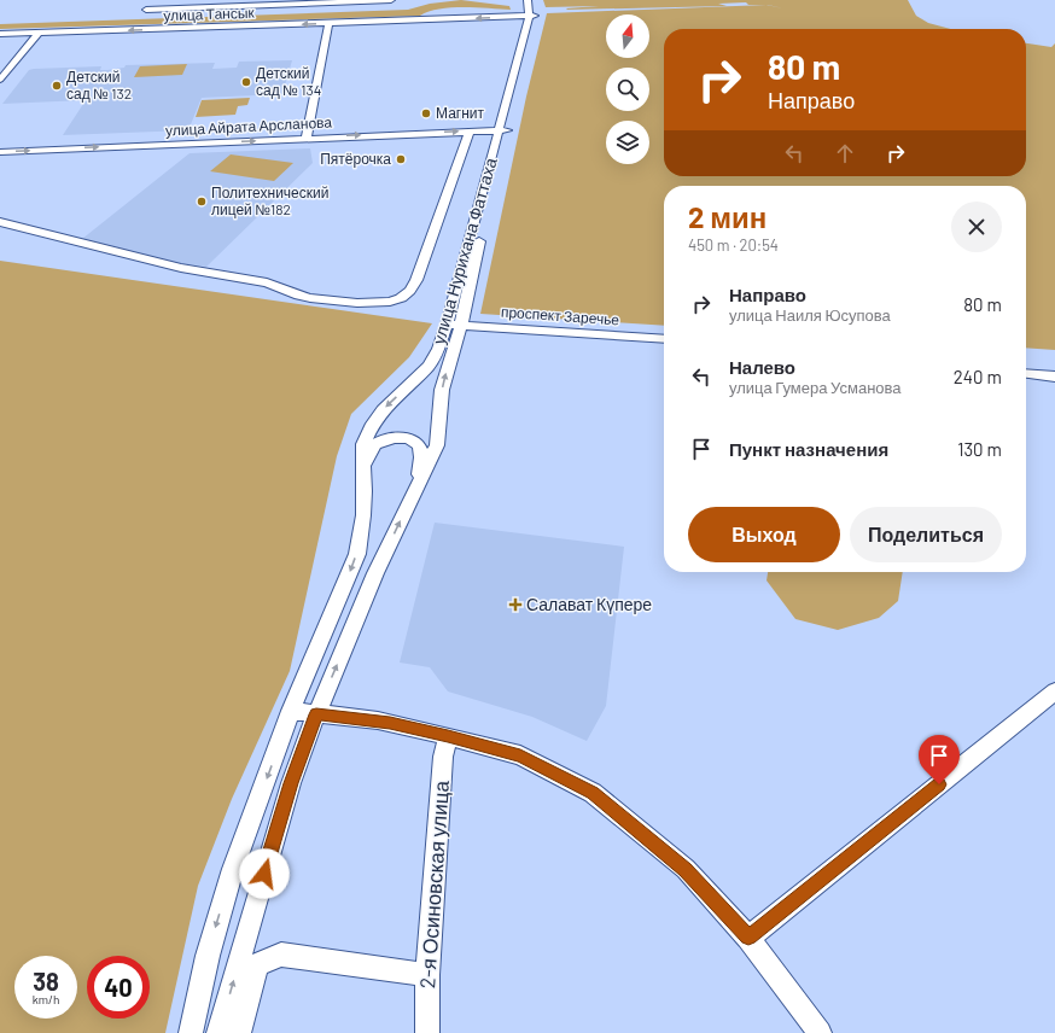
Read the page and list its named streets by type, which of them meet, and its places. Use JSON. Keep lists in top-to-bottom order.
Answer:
{
  "streets": {
    "street": [
      "улица Тансык",
      "улица Айрата Арсланова",
      "улица Нурихана Фаттаха",
      "проспект Заречье",
      "2-я Осиновская улица"
    ]
  },
  "crossings": [
    ["улица Тансык", "улица Нурихана Фаттаха"],
    ["улица Айрата Арсланова", "улица Нурихана Фаттаха"],
    ["улица Нурихана Фаттаха", "проспект Заречье"]
  ],
  "places": {
    "other": [
      "Детский сад № 134",
      "Детский сад № 132",
      "Магнит",
      "Пятёрочка",
      "Политехнический лицей №182"
    ],
    "health": ["Салават Күпере"]
  },
  "north": "top",
  "page": {
    "turn": ["80 m", "Направо"],
    "heading": ["2 мин", "450 m · 20:54"],
    "list": [
      {
        "name": "Направо",
        "note": "улица Наиля Юсупова",
        "value": "80 m"
      },
      {
        "name": "Налево",
        "note": "улица Гумера Усманова",
        "value": "240 m"
      },
      {
        "name": "Пункт назначения",
        "value": "130 m"
      }
    ],
    "buttons": ["Выход", "Поделиться"],
    "speed": "38 km/h",
    "limit": "40"
  }
}
